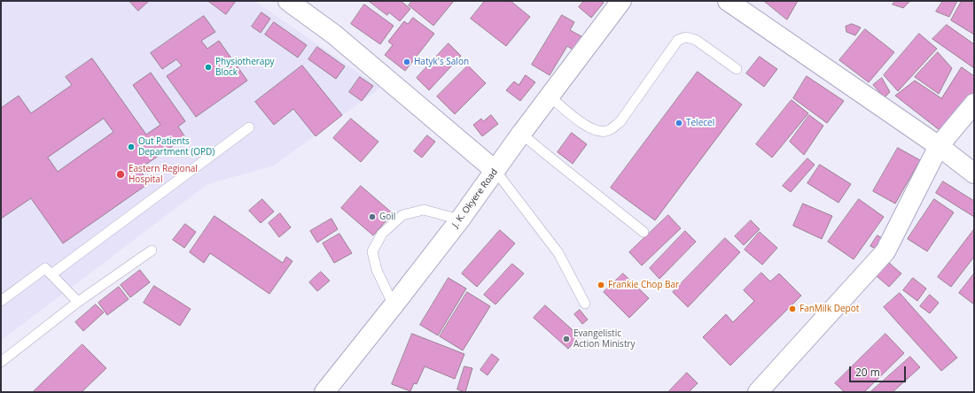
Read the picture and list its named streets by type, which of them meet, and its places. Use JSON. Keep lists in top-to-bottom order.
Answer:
{
  "streets": {
    "street": ["J. K. Okyere Road"]
  },
  "places": [
    "Hatyk's Salon",
    "Physiotherapy Block",
    "Telecel",
    "Out Patients Department (OPD)",
    "Eastern Regional Hospital",
    "Goil",
    "Frankie Chop Bar",
    "FanMilk Depot",
    "Evangelistic Action Ministry"
  ],
  "scale_bar": "20 m"
}
